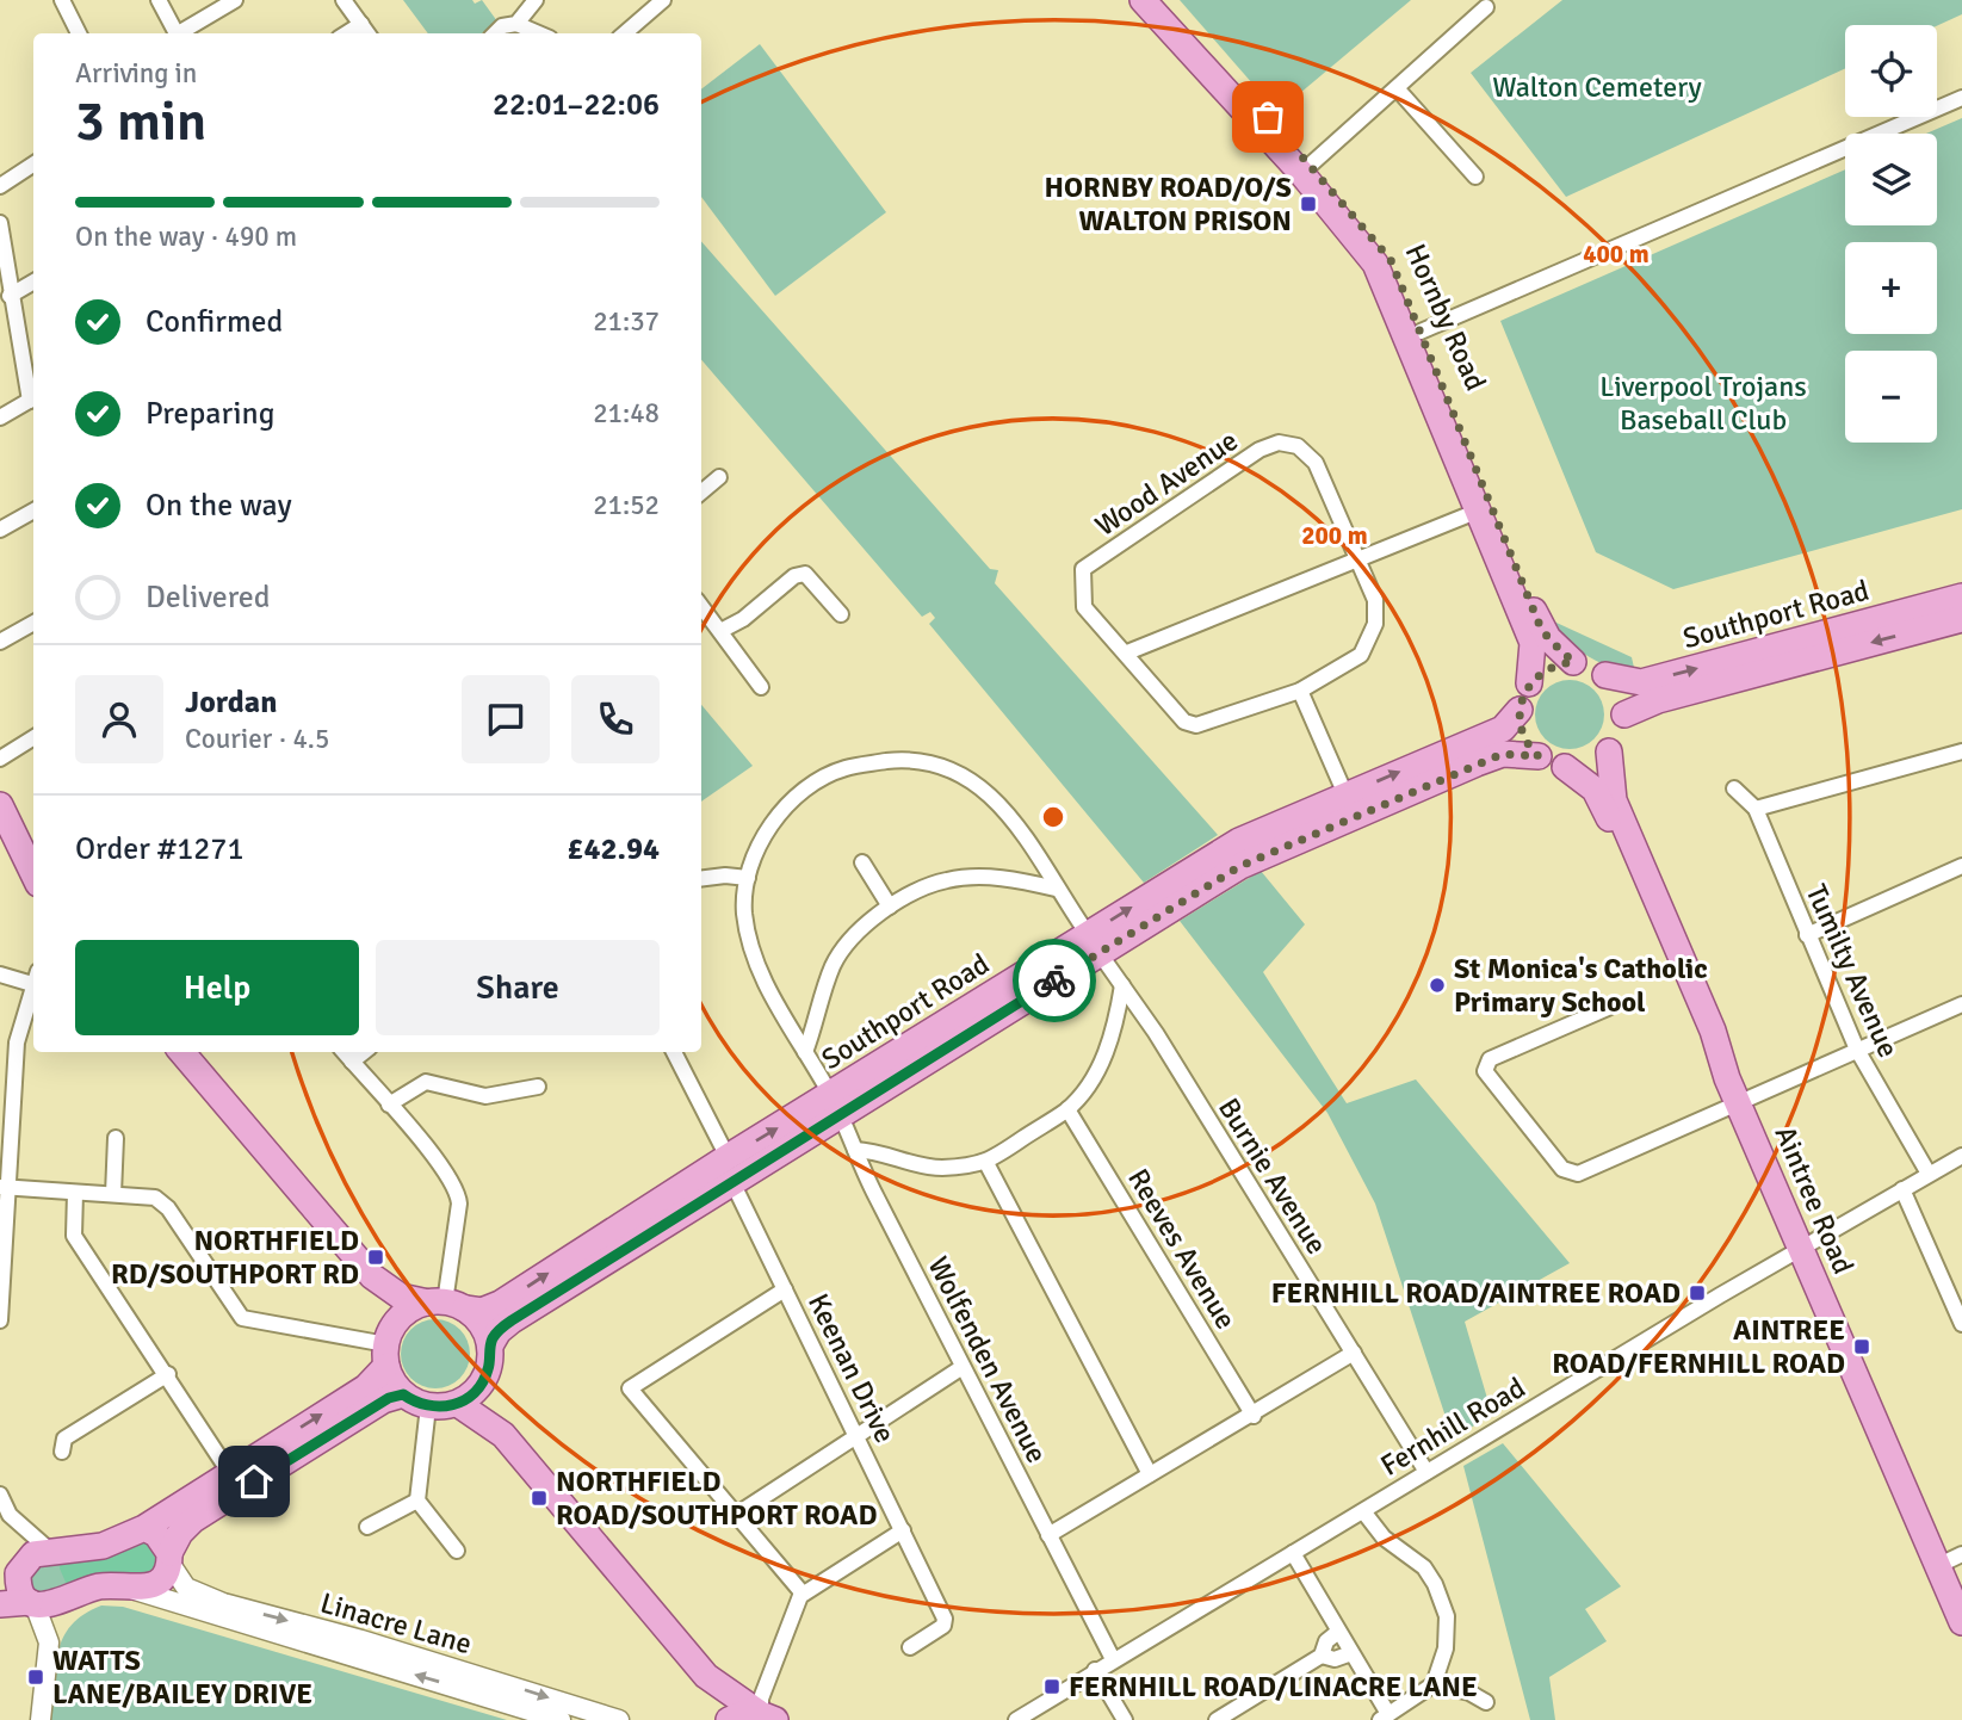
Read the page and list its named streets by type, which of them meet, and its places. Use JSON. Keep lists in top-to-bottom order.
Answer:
{
  "streets": {
    "main road": ["Hornby Road", "Southport Road", "Aintree Road"],
    "street": [
      "Wood Avenue",
      "Tumilty Avenue",
      "Burnie Avenue",
      "Reeves Avenue",
      "Wolfenden Avenue",
      "Keenan Drive",
      "Fernhill Road",
      "Linacre Lane"
    ]
  },
  "crossings": [
    ["Hornby Road", "Southport Road"],
    ["Hornby Road", "Aintree Road"],
    ["Southport Road", "Burnie Avenue"],
    ["Southport Road", "Aintree Road"],
    ["Southport Road", "Wolfenden Avenue"],
    ["Southport Road", "Keenan Drive"],
    ["Tumilty Avenue", "Fernhill Road"],
    ["Burnie Avenue", "Wolfenden Avenue"],
    ["Burnie Avenue", "Fernhill Road"],
    ["Aintree Road", "Fernhill Road"],
    ["Wolfenden Avenue", "Fernhill Road"]
  ],
  "parks": ["Walton Cemetery", "Liverpool Trojans Baseball Club"],
  "places": {
    "transit": [
      "HORNBY ROAD/O/S WALTON PRISON",
      "NORTHFIELD RD/SOUTHPORT RD",
      "FERNHILL ROAD/AINTREE ROAD",
      "AINTREE ROAD/FERNHILL ROAD",
      "NORTHFIELD ROAD/SOUTHPORT ROAD",
      "WATTS LANE/BAILEY DRIVE",
      "FERNHILL ROAD/LINACRE LANE"
    ],
    "other": ["St Monica's Catholic Primary School"]
  },
  "page": {
    "map_buttons": ["+", "−"],
    "heading": ["3 min", "Arriving in", "22:01–22:06"],
    "panel": [
      "Jordan",
      "Courier · 4.5",
      "Order #1271",
      "£42.94"
    ],
    "bar": "On the way · 490 m",
    "list": [
      ["Confirmed", "21:37"],
      ["Preparing", "21:48"],
      ["On the way", "21:52"],
      "Delivered"
    ],
    "buttons": ["Help", "Share"]
  },
  "rings": ["400 m", "200 m"]
}
